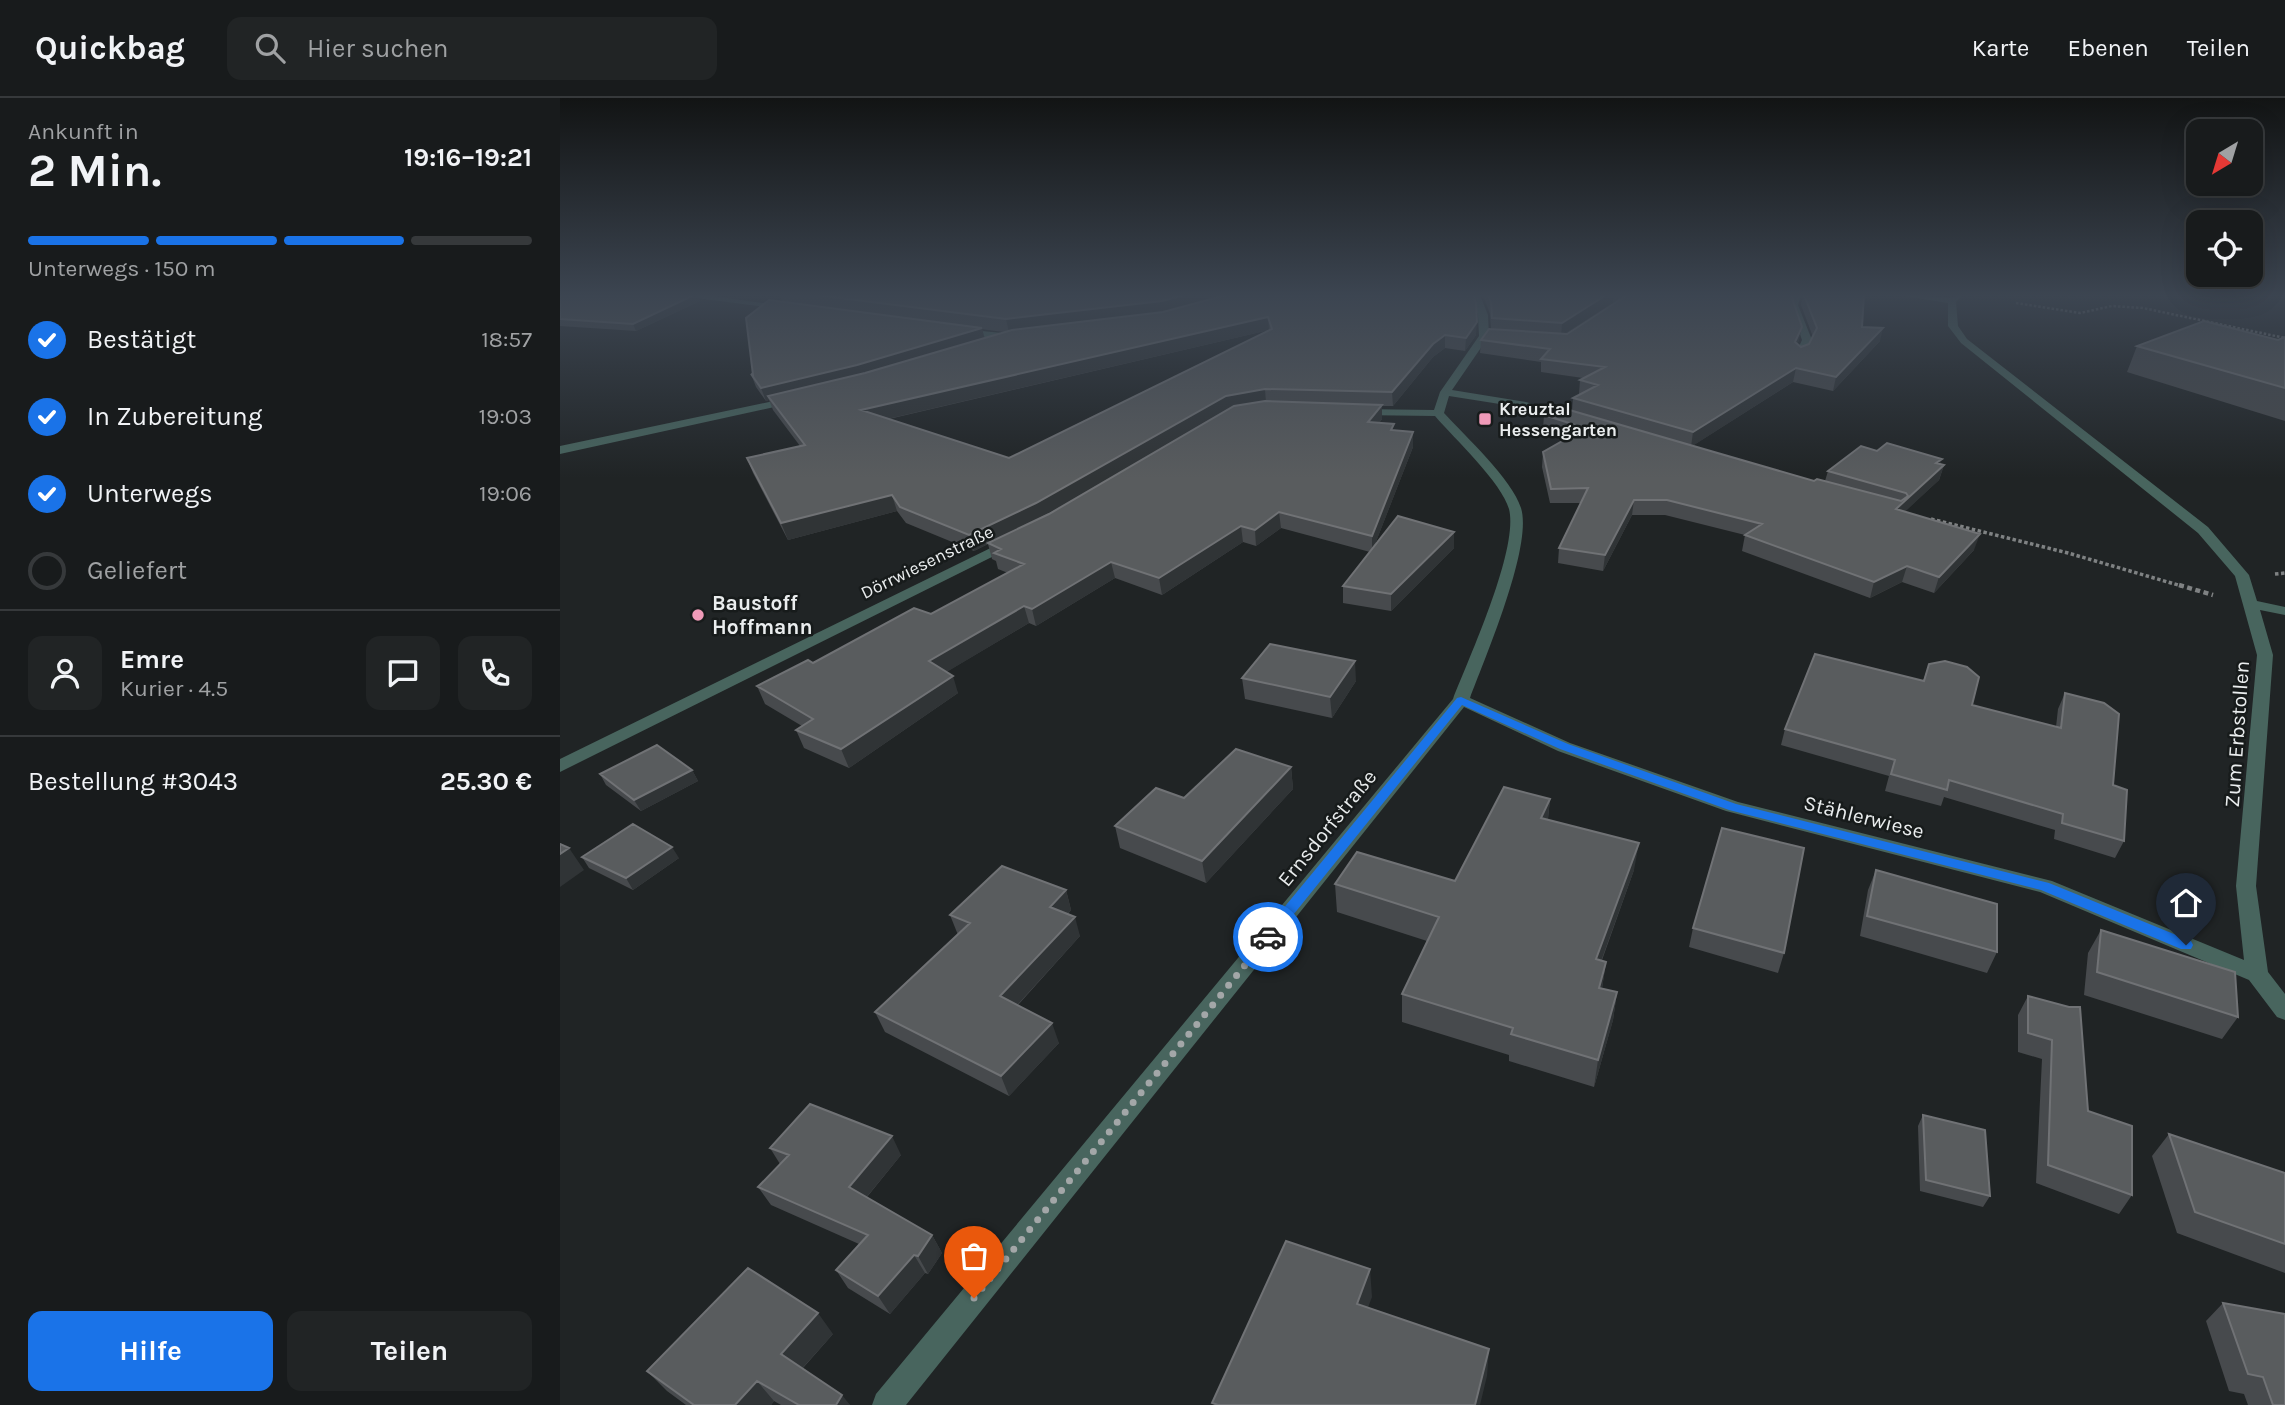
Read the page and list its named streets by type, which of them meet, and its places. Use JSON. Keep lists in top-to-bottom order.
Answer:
{
  "streets": {
    "street": [
      "Dörrwiesenstraße",
      "Zum Erbstollen",
      "Stählerwiese",
      "Ernsdorfstraße"
    ]
  },
  "crossings": [
    ["Zum Erbstollen", "Stählerwiese"],
    ["Stählerwiese", "Ernsdorfstraße"]
  ],
  "places": {
    "transit": ["Kreuztal Hessengarten"],
    "other": ["Baustoff Hoffmann"]
  },
  "north": "bottom left",
  "page": {
    "header": "Quickbag",
    "search": "Hier suchen",
    "nav": ["Karte", "Ebenen", "Teilen"],
    "heading": ["2 Min.", "Ankunft in", "19:16–19:21"],
    "panel": [
      "Emre",
      "Kurier · 4.5",
      "Bestellung #3043",
      "25.30 €"
    ],
    "bar": "Unterwegs · 150 m",
    "list": [
      ["Bestätigt", "18:57"],
      ["In Zubereitung", "19:03"],
      ["Unterwegs", "19:06"],
      "Geliefert"
    ],
    "buttons": ["Hilfe", "Teilen"]
  }
}
